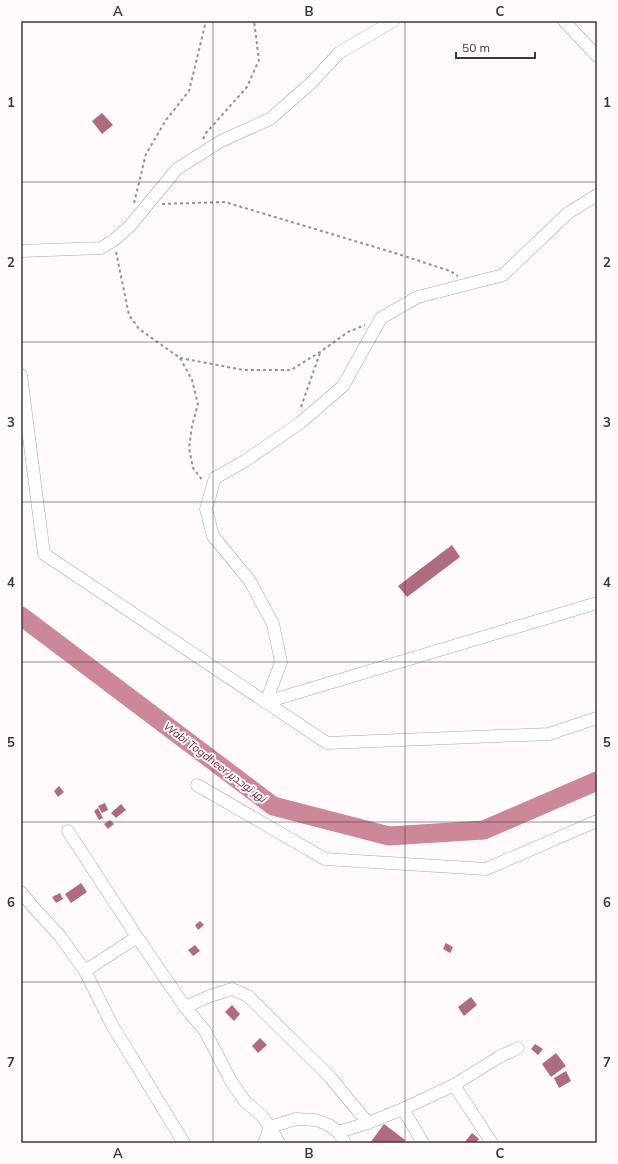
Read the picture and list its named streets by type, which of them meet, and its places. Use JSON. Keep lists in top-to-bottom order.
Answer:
{
  "water": ["Wabi Togdheer نهر توجدير"],
  "scale_bar": "50 m",
  "grid": {
    "columns": ["A", "B", "C"],
    "rows": [
      "1",
      "2",
      "3",
      "4",
      "5",
      "6",
      "7"
    ]
  }
}
